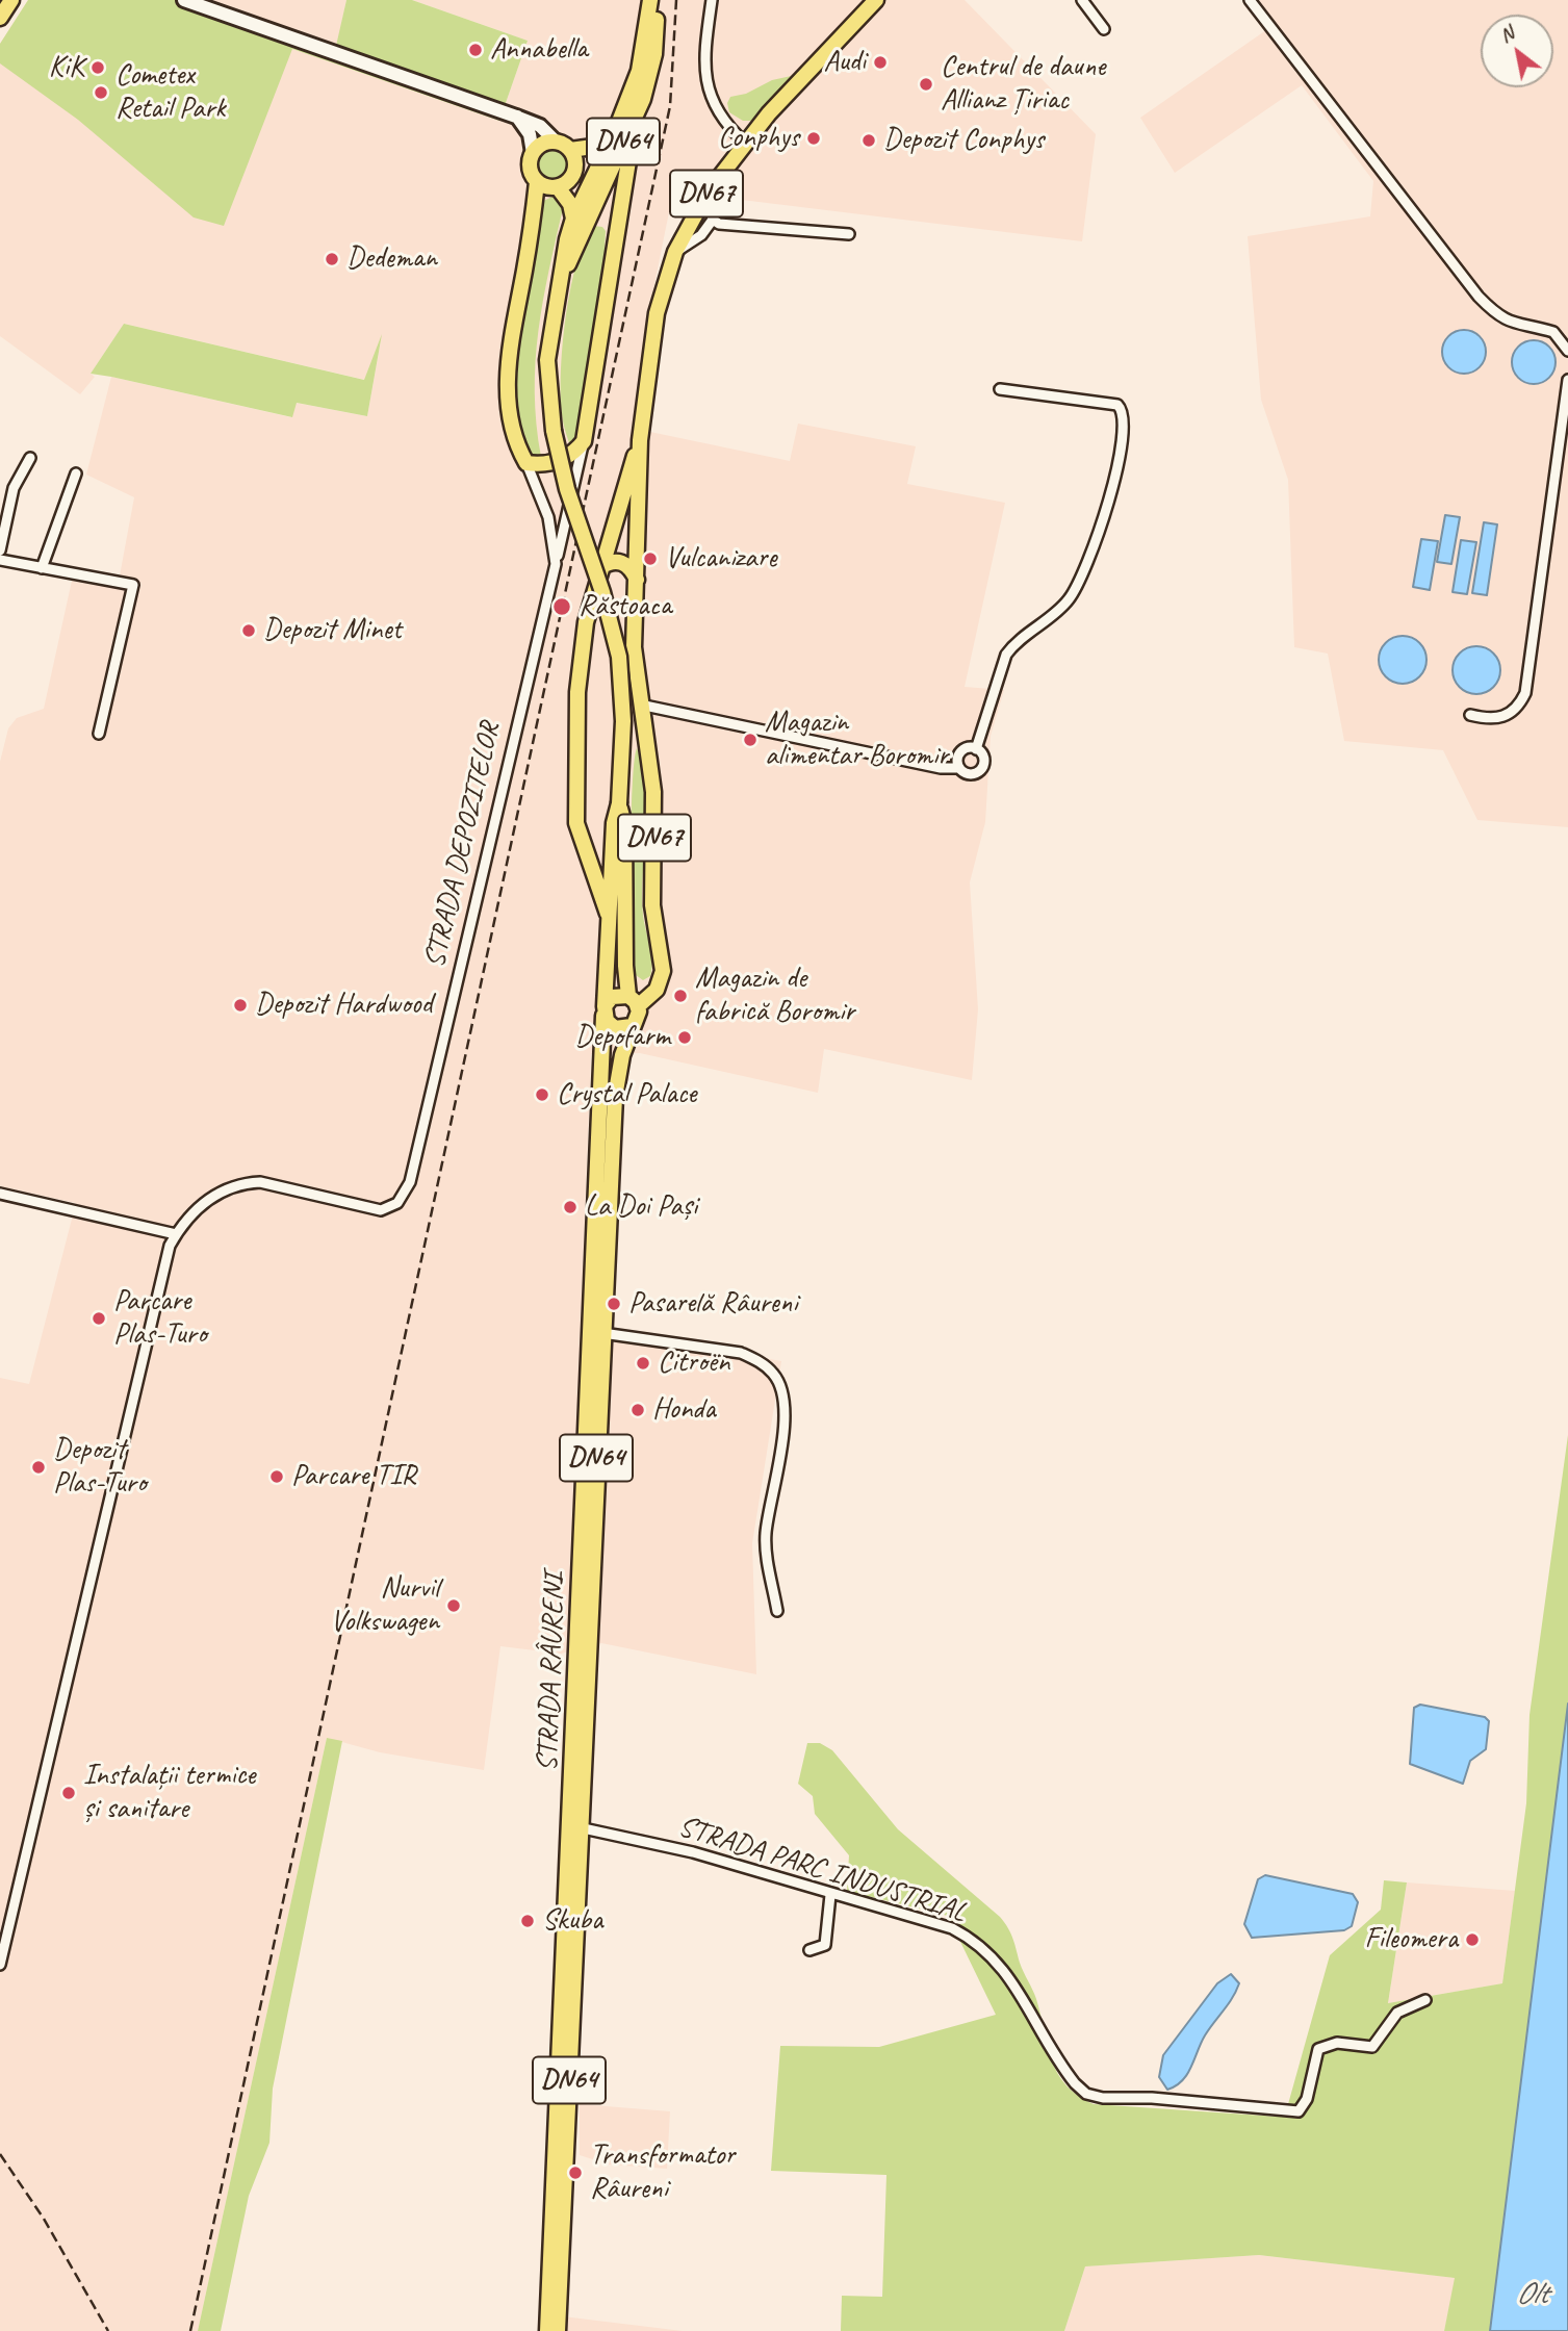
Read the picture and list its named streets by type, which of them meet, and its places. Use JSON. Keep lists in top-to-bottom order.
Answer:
{
  "streets": {
    "main road": ["DN64", "DN67", "STRADA RÂURENI"],
    "street": ["STRADA DEPOZITELOR", "STRADA PARC INDUSTRIAL"]
  },
  "crossings": [
    ["DN64", "DN67"],
    ["DN64", "STRADA RÂURENI"],
    ["DN67", "STRADA RÂURENI"],
    ["STRADA RÂURENI", "STRADA PARC INDUSTRIAL"]
  ],
  "water": ["Olt"],
  "places": [
    "Annabella",
    "Audi",
    "KiK",
    "Centrul de daune Allianz Țiriac",
    "Cometex Retail Park",
    "Conphys",
    "Depozit Conphys",
    "Dedeman",
    "Vulcanizare",
    "Răstoaca",
    "Depozit Minet",
    "Magazin alimentar Boromir",
    "Magazin de fabrică Boromir",
    "Depozit Hardwood",
    "Depofarm",
    "Crystal Palace",
    "La Doi Pași",
    "Pasarelă Râureni",
    "Parcare Plas-Turo",
    "Citroën",
    "Honda",
    "Depozit Plas-Turo",
    "Parcare TIR",
    "Nurvil Volkswagen",
    "Instalații termice și sanitare",
    "Skuba",
    "Fileomera",
    "Transformator Râureni"
  ],
  "north": "top left"
}
